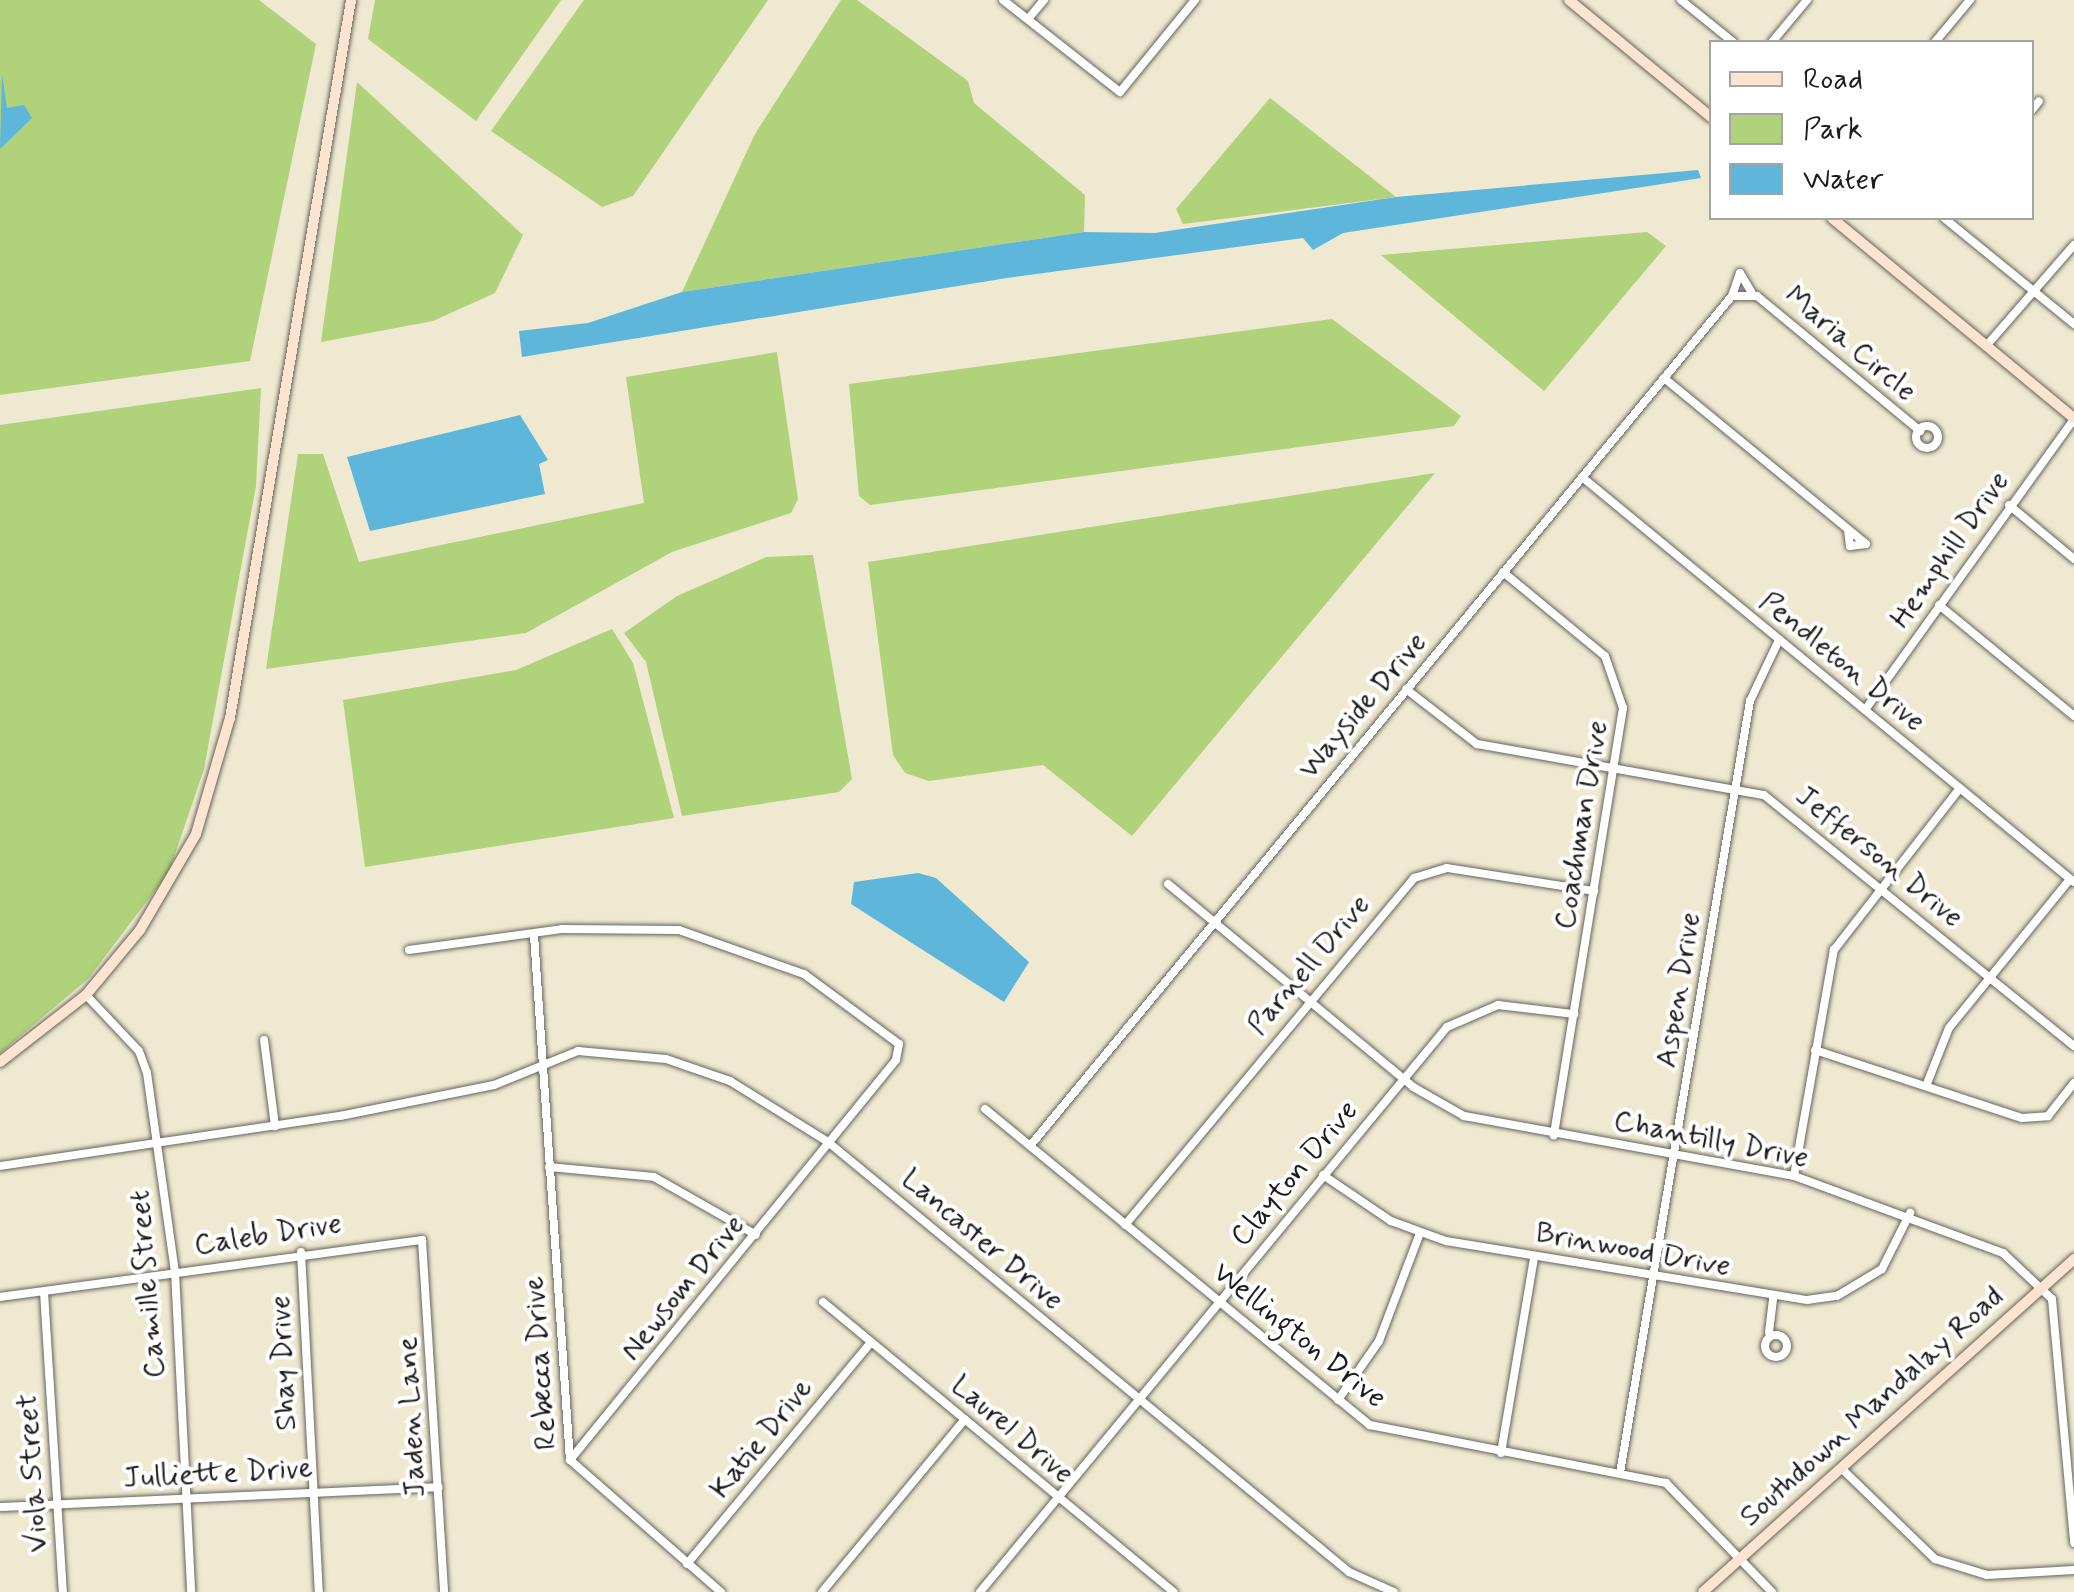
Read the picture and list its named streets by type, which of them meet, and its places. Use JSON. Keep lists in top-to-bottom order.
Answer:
{
  "streets": {
    "street": [
      "Maria Circle",
      "Hemphill Drive",
      "Pendleton Drive",
      "Wayside Drive",
      "Coachman Drive",
      "Jefferson Drive",
      "Parnell Drive",
      "Aspen Drive",
      "Chantilly Drive",
      "Clayton Drive",
      "Caleb Drive",
      "Lancaster Drive",
      "Brinwood Drive",
      "Camille Street",
      "Newsom Drive",
      "Wellington Drive",
      "Shay Drive",
      "Rebecca Drive",
      "Southdown Mandalay Road",
      "Jaden Lane",
      "Laurel Drive",
      "Katie Drive",
      "Viola Street",
      "Julliette Drive"
    ]
  },
  "crossings": [
    ["Maria Circle", "Wayside Drive"],
    ["Hemphill Drive", "Pendleton Drive"],
    ["Pendleton Drive", "Wayside Drive"],
    ["Pendleton Drive", "Aspen Drive"],
    ["Wayside Drive", "Coachman Drive"],
    ["Wayside Drive", "Jefferson Drive"],
    ["Wayside Drive", "Chantilly Drive"],
    ["Wayside Drive", "Wellington Drive"],
    ["Coachman Drive", "Jefferson Drive"],
    ["Coachman Drive", "Parnell Drive"],
    ["Coachman Drive", "Chantilly Drive"],
    ["Coachman Drive", "Clayton Drive"],
    ["Jefferson Drive", "Aspen Drive"],
    ["Parnell Drive", "Chantilly Drive"],
    ["Parnell Drive", "Wellington Drive"],
    ["Aspen Drive", "Chantilly Drive"],
    ["Aspen Drive", "Brinwood Drive"],
    ["Aspen Drive", "Wellington Drive"],
    ["Chantilly Drive", "Clayton Drive"],
    ["Chantilly Drive", "Brinwood Drive"],
    ["Chantilly Drive", "Southdown Mandalay Road"],
    ["Clayton Drive", "Lancaster Drive"],
    ["Clayton Drive", "Brinwood Drive"],
    ["Clayton Drive", "Wellington Drive"],
    ["Clayton Drive", "Laurel Drive"],
    ["Caleb Drive", "Camille Street"],
    ["Caleb Drive", "Shay Drive"],
    ["Caleb Drive", "Jaden Lane"],
    ["Caleb Drive", "Viola Street"],
    ["Lancaster Drive", "Camille Street"],
    ["Lancaster Drive", "Newsom Drive"],
    ["Lancaster Drive", "Rebecca Drive"],
    ["Camille Street", "Julliette Drive"],
    ["Newsom Drive", "Rebecca Drive"],
    ["Wellington Drive", "Southdown Mandalay Road"],
    ["Shay Drive", "Julliette Drive"],
    ["Rebecca Drive", "Katie Drive"],
    ["Jaden Lane", "Julliette Drive"],
    ["Laurel Drive", "Katie Drive"],
    ["Viola Street", "Julliette Drive"]
  ],
  "legend": ["Road", "Park", "Water"]
}
